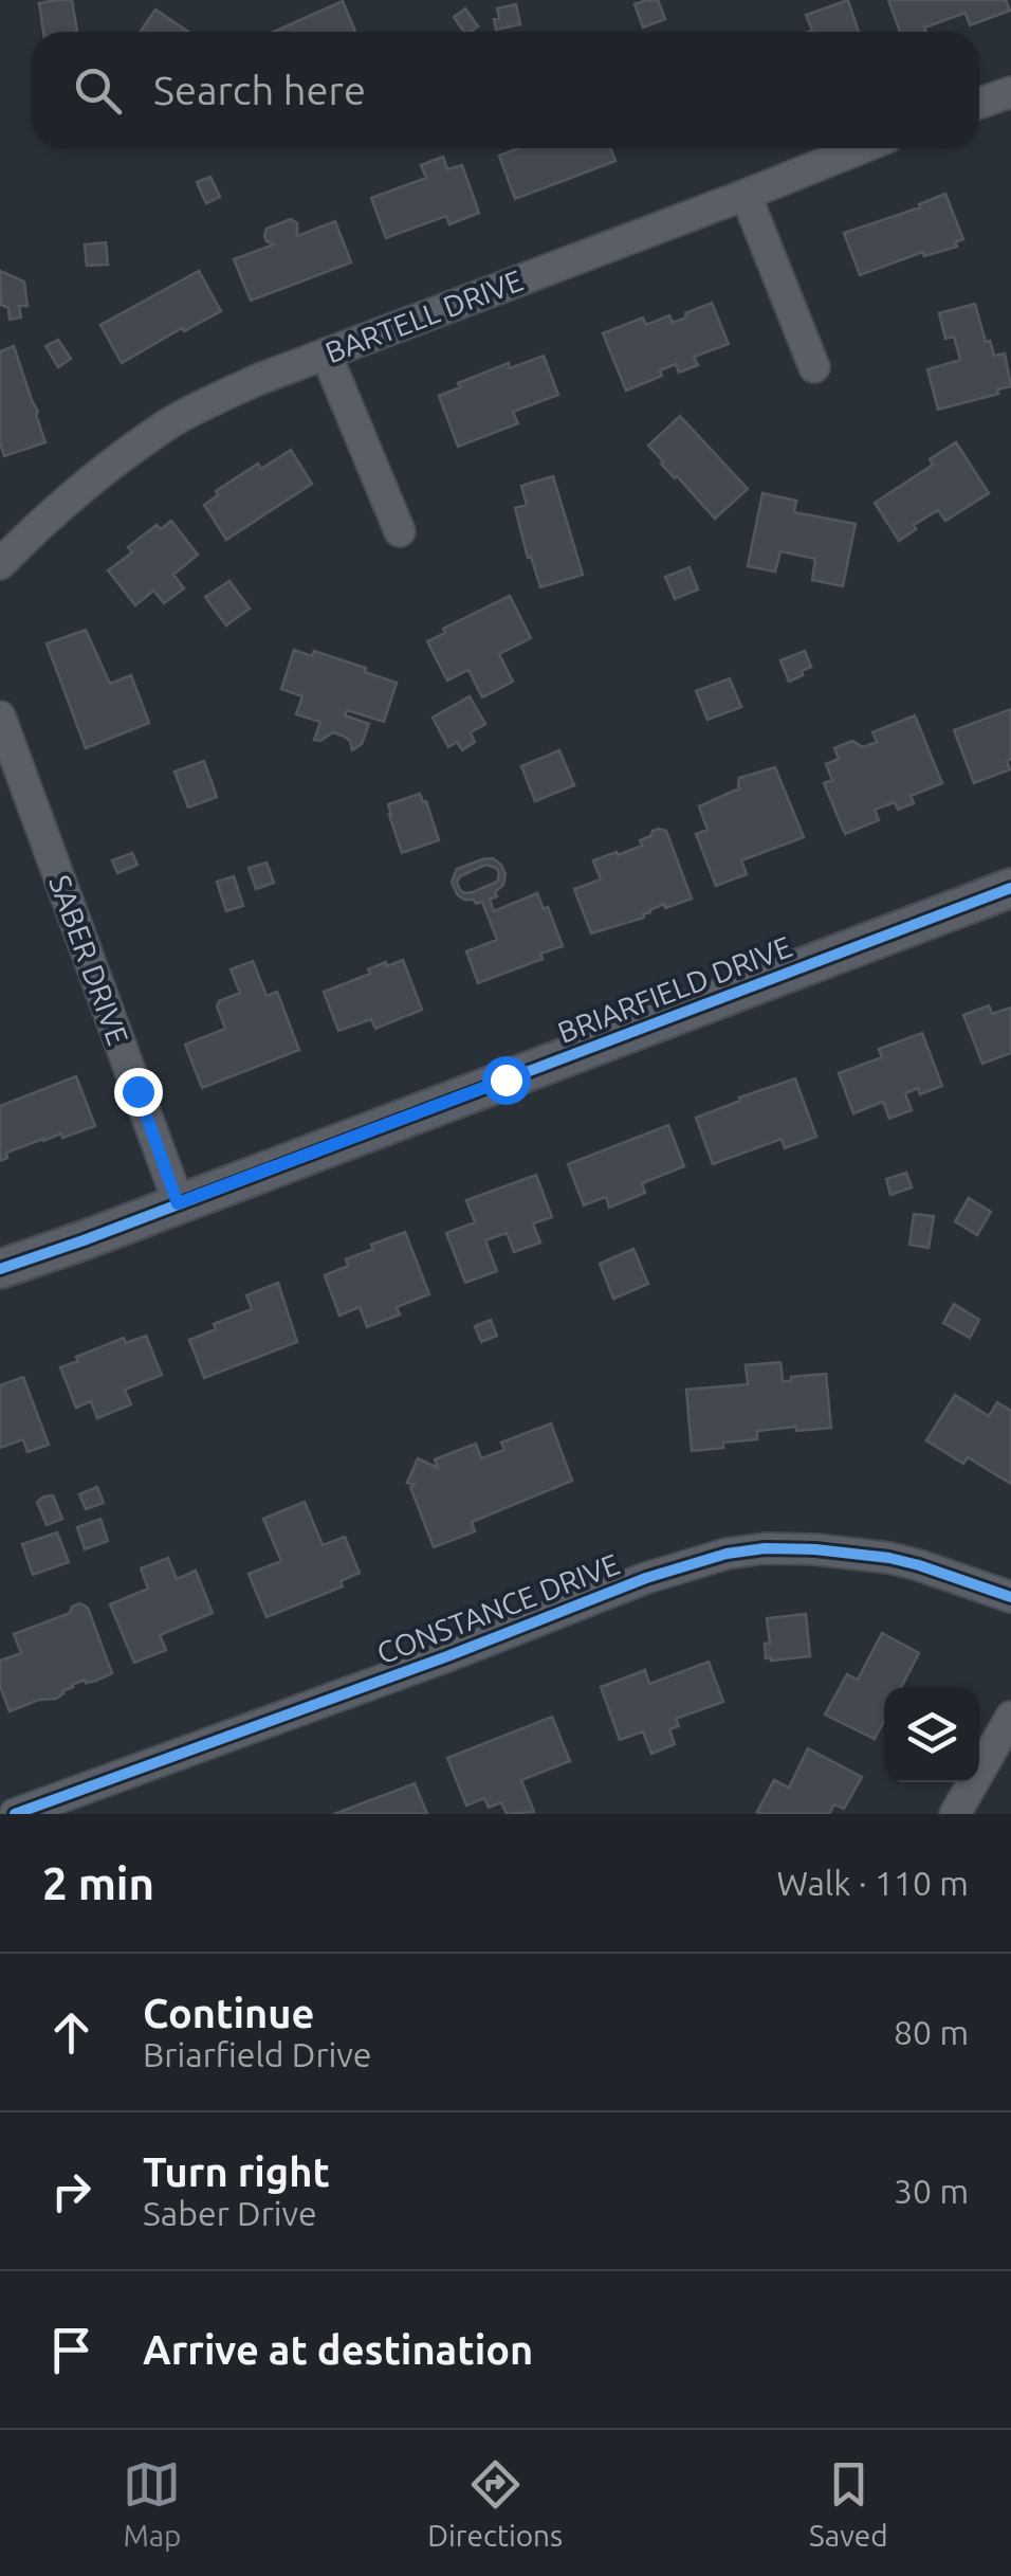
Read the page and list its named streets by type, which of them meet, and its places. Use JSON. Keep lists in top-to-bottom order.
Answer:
{
  "streets": {
    "street": [
      "BARTELL DRIVE",
      "SABER DRIVE",
      "BRIARFIELD DRIVE",
      "CONSTANCE DRIVE"
    ]
  },
  "crossings": [
    ["SABER DRIVE", "BRIARFIELD DRIVE"]
  ],
  "page": {
    "search": "Search here",
    "heading": ["2 min", "Walk · 110 m"],
    "list": [
      ["Continue", "Briarfield Drive", "80 m"],
      ["Turn right", "Saber Drive", "30 m"],
      "Arrive at destination"
    ],
    "nav": ["Map", "Directions", "Saved"]
  }
}
